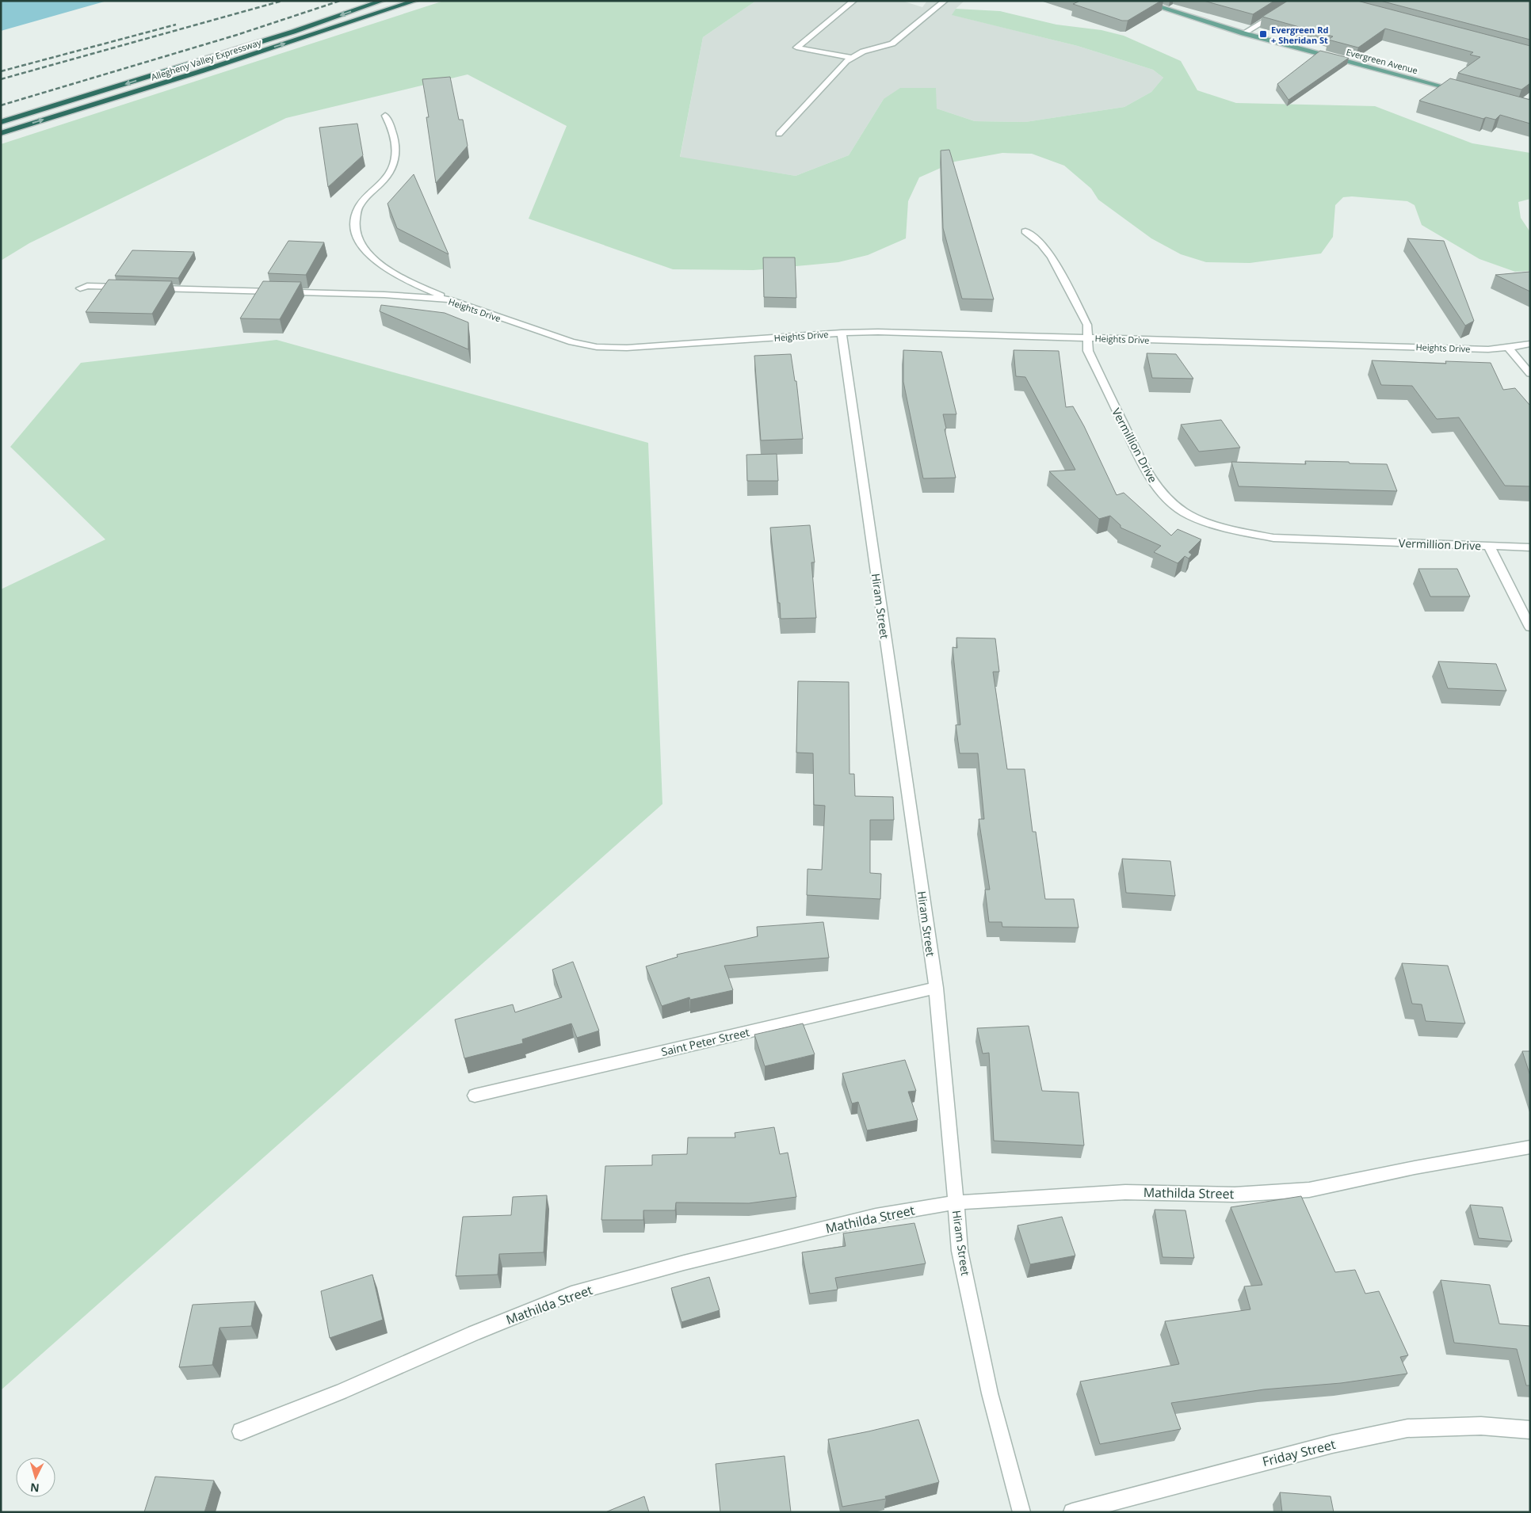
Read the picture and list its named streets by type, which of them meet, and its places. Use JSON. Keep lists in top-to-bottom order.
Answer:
{
  "streets": {
    "highway": ["Allegheny Valley Expressway"],
    "main road": ["Evergreen Avenue"],
    "street": [
      "Heights Drive",
      "Vermillion Drive",
      "Hiram Street",
      "Saint Peter Street",
      "Mathilda Street",
      "Friday Street"
    ]
  },
  "crossings": [
    ["Heights Drive", "Vermillion Drive"],
    ["Heights Drive", "Hiram Street"],
    ["Hiram Street", "Saint Peter Street"],
    ["Hiram Street", "Mathilda Street"]
  ],
  "places": {
    "transit": ["Evergreen Rd + Sheridan St"]
  },
  "north": "bottom"
}
